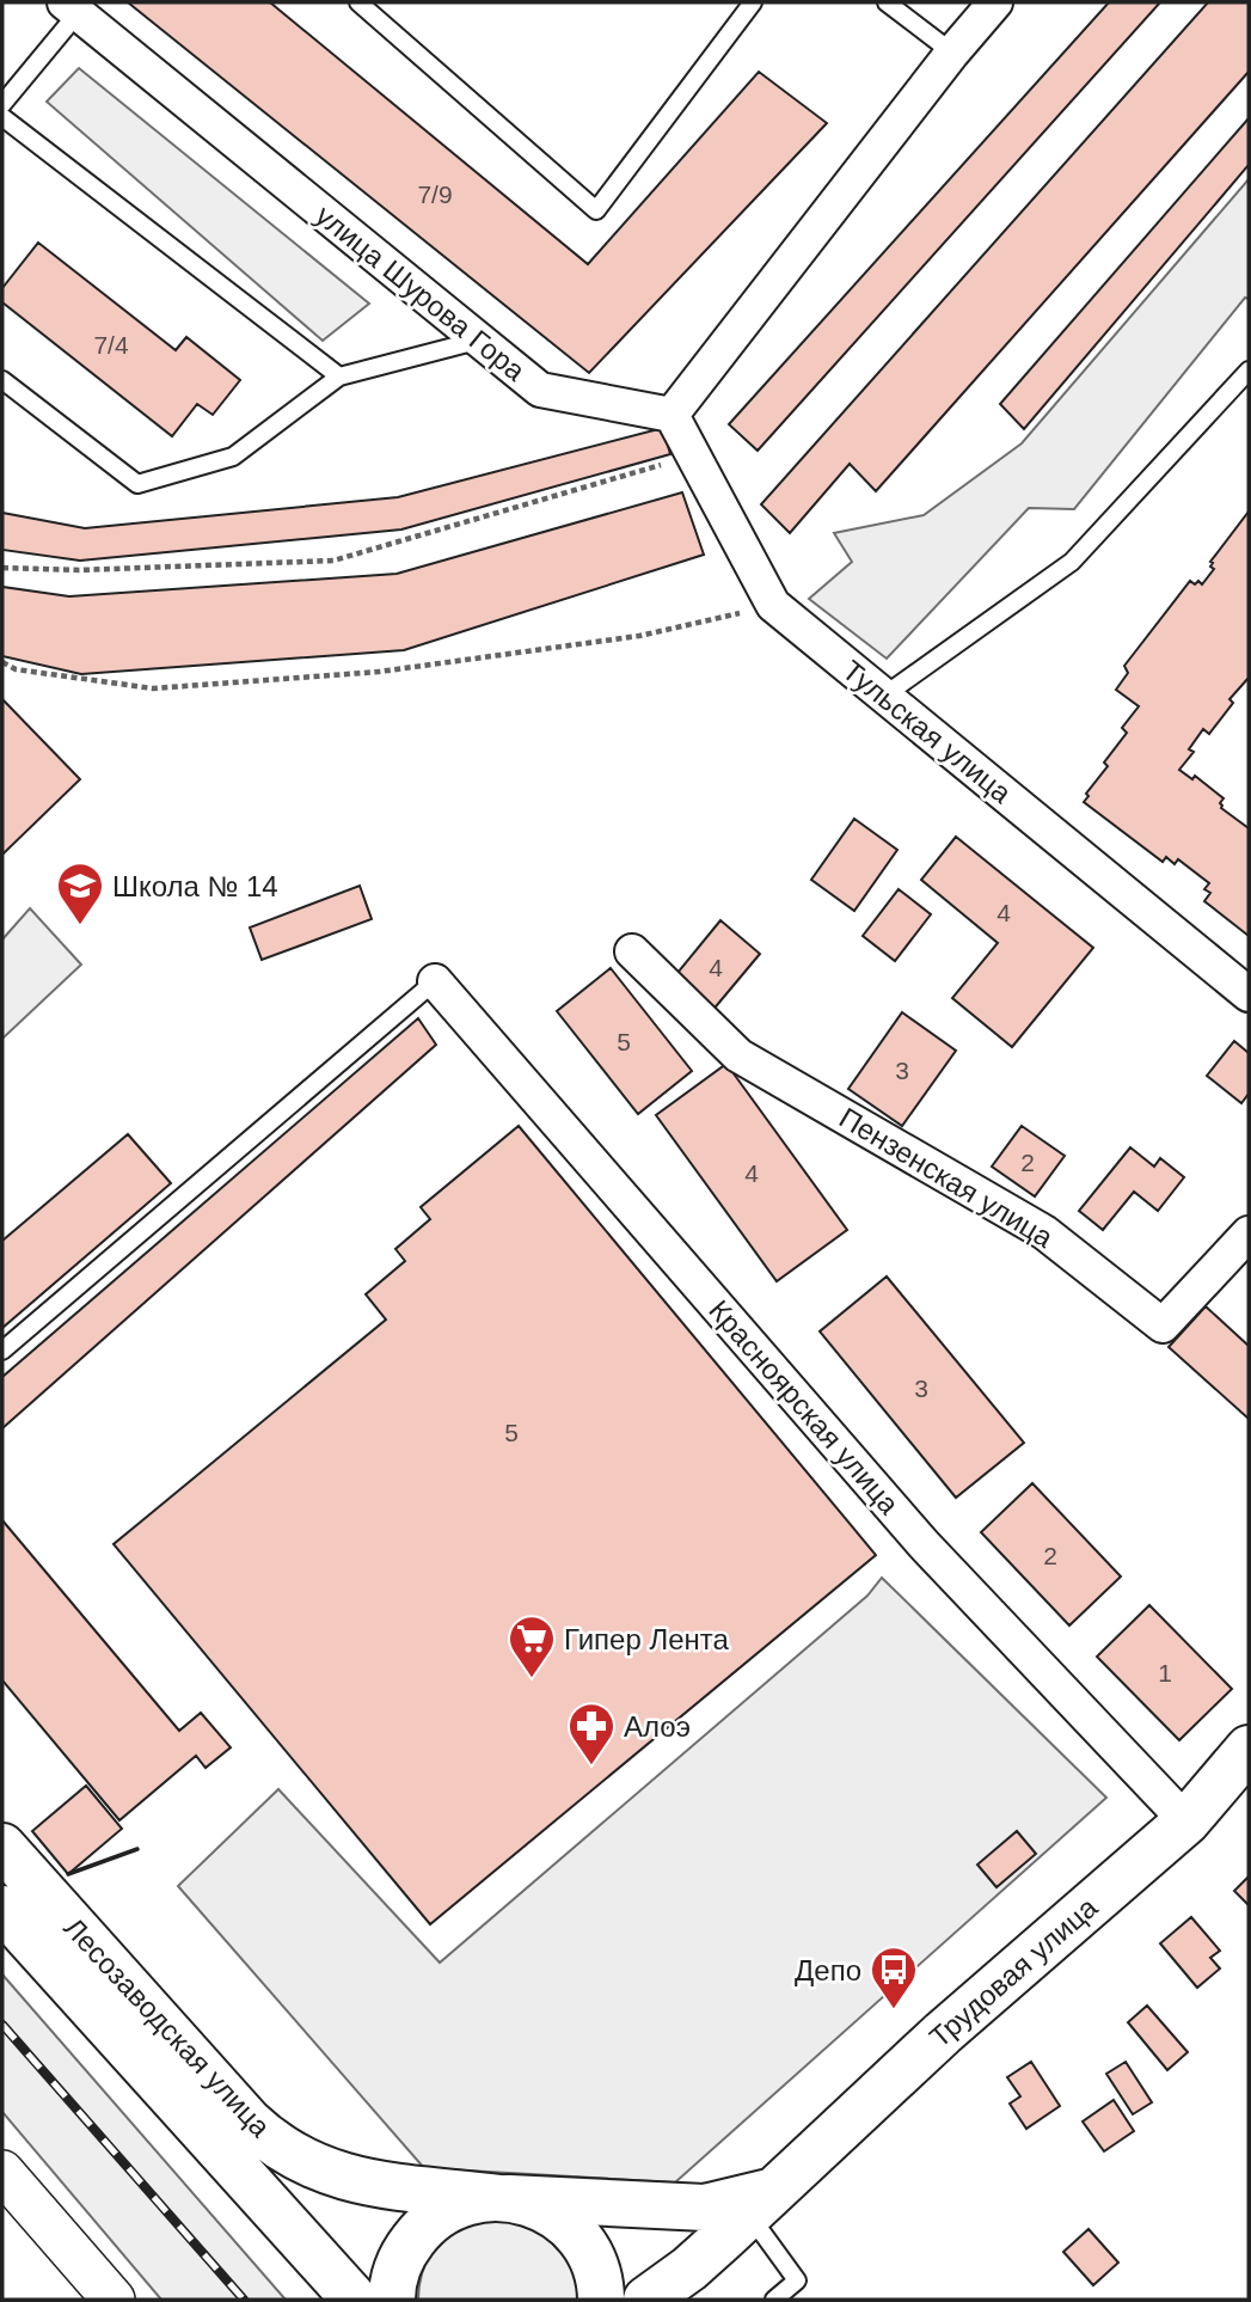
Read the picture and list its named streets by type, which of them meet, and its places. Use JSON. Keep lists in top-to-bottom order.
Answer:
{
  "streets": {
    "main road": ["Трудовая улица", "Лесозаводская улица"],
    "street": [
      "улица Шурова Гора",
      "Тульская улица",
      "Пензенская улица",
      "Красноярская улица"
    ]
  },
  "crossings": [
    ["улица Шурова Гора", "Тульская улица"],
    ["Красноярская улица", "Трудовая улица"],
    ["Трудовая улица", "Лесозаводская улица"]
  ],
  "places": {
    "school or university": ["Школа № 14"],
    "supermarket": ["Гипер Лента"],
    "pharmacy": ["Алоэ"],
    "bus stop": ["Депо"]
  },
  "house_numbers": [
    "7/9",
    "7/4",
    "4",
    "4",
    "5",
    "3",
    "2",
    "4",
    "3",
    "5",
    "2",
    "1"
  ]
}
